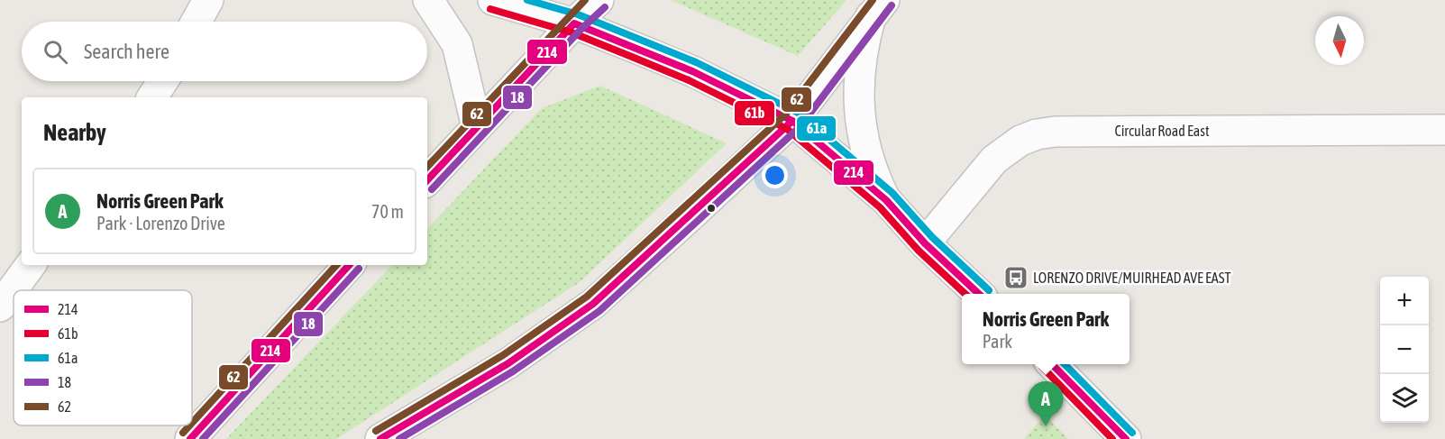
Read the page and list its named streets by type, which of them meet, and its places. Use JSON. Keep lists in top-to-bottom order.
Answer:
{
  "streets": {
    "street": ["Circular Road East"]
  },
  "places": {
    "bus stop": ["LORENZO DRIVE/MUIRHEAD AVE EAST"]
  },
  "lines": [
    "transit line 61a",
    "transit line 62",
    "transit line 18",
    "transit line 61b",
    "transit line 214"
  ],
  "legend": [
    "214",
    "61b",
    "61a",
    "18",
    "62"
  ],
  "north": "bottom",
  "page": {
    "search": "Search here",
    "heading": "Nearby",
    "list": [
      {
        "mark": "A",
        "name": "Norris Green Park",
        "note": "Park · Lorenzo Drive",
        "value": "70 m"
      }
    ],
    "map_buttons": ["+", "−"],
    "popup": ["Norris Green Park", "Park"],
    "pins": "A"
  }
}
